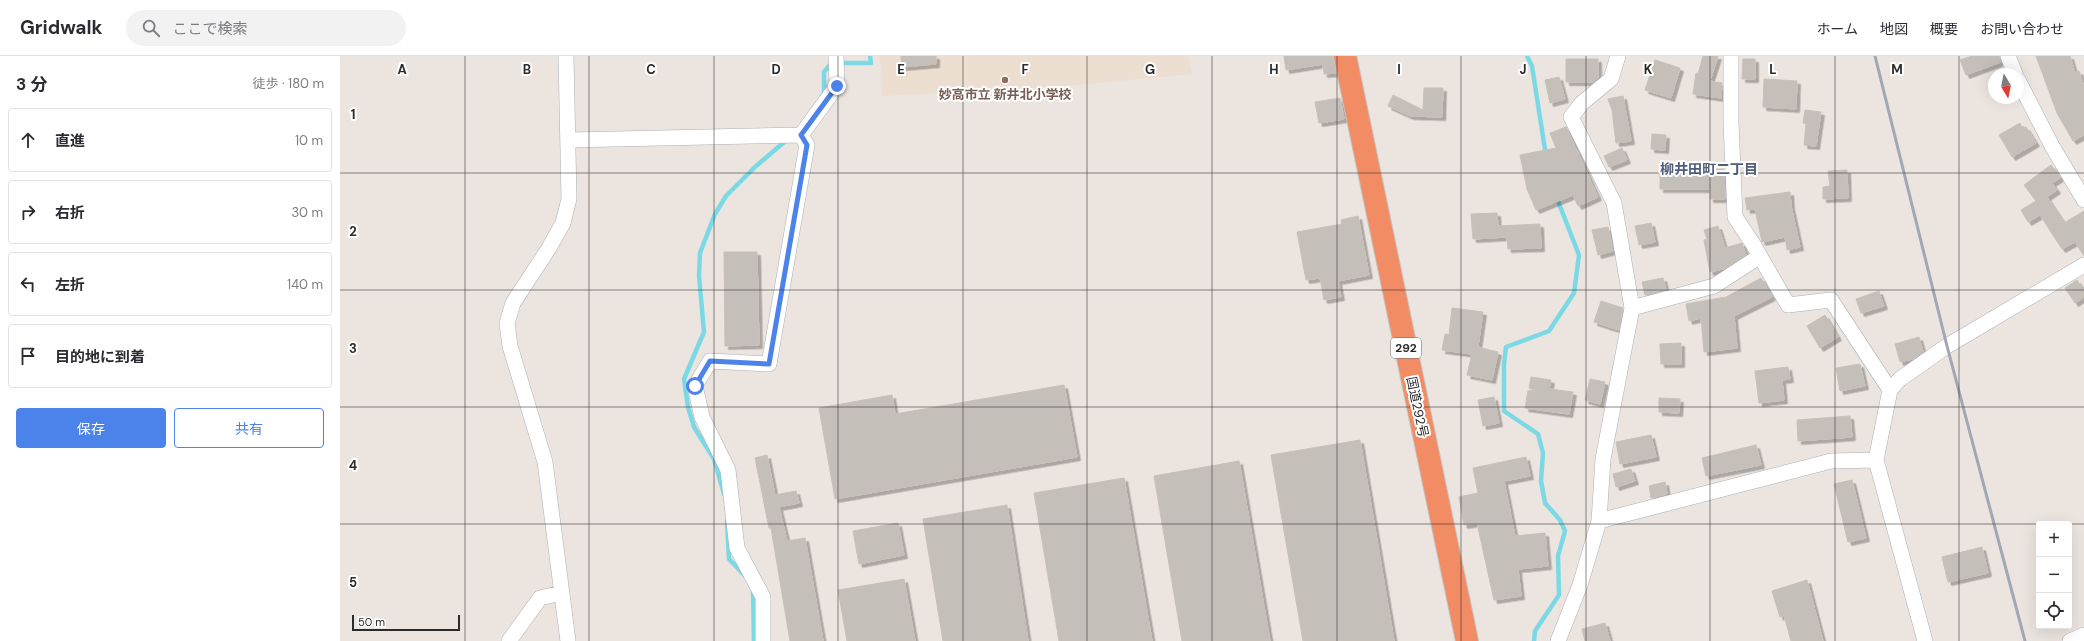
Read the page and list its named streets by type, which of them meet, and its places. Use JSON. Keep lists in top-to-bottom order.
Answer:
{
  "streets": {
    "highway": ["292", "国道292号"]
  },
  "districts": ["柳井田町二丁目"],
  "places": ["妙高市立 新井北小学校"],
  "scale_bar": "50 m",
  "north": "bottom",
  "page": {
    "header": "Gridwalk",
    "search": "ここで検索",
    "nav": [
      "ホーム",
      "地図",
      "概要",
      "お問い合わせ"
    ],
    "heading": ["3 分", "徒歩 · 180 m"],
    "list": [
      ["直進", "10 m"],
      ["右折", "30 m"],
      ["左折", "140 m"],
      "目的地に到着"
    ],
    "buttons": ["保存", "共有"],
    "map_buttons": ["+", "−"],
    "scale": "50 m"
  },
  "grid": {
    "columns": [
      "A",
      "B",
      "C",
      "D",
      "E",
      "F",
      "G",
      "H",
      "I",
      "J",
      "K",
      "L",
      "M"
    ],
    "rows": [
      "1",
      "2",
      "3",
      "4",
      "5"
    ]
  }
}
